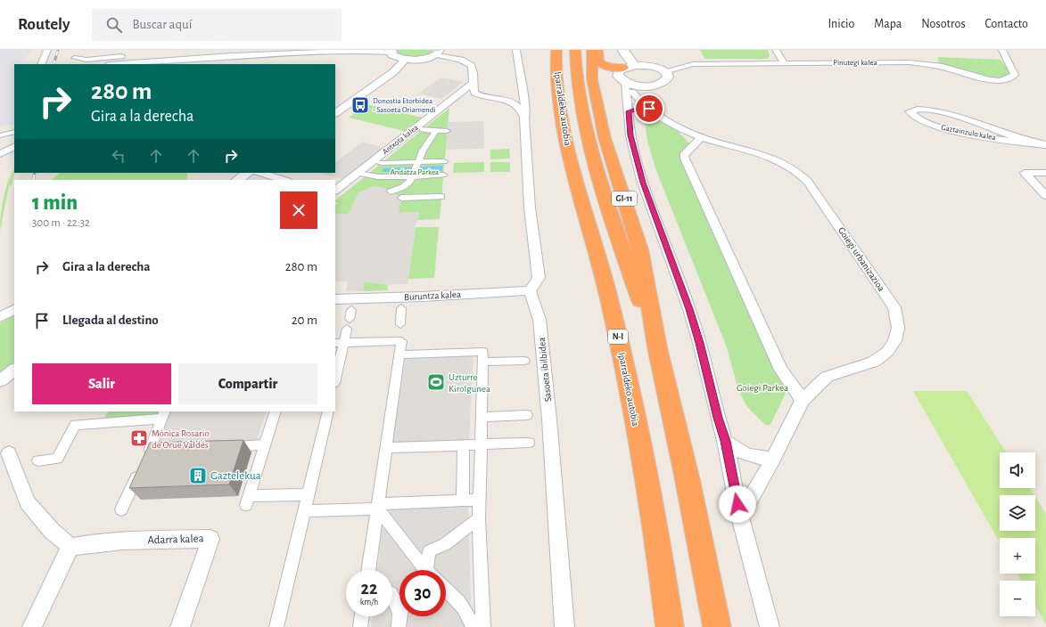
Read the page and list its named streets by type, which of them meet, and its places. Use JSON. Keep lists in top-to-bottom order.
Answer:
{
  "streets": {
    "highway": ["Iparraldeko autobia", "GI-11", "N-I"],
    "street": [
      "Pinutegi kalea",
      "Gaztainzulo kalea",
      "Antxota kalea",
      "Goiegi urbanizazioa",
      "Buruntza kalea",
      "Sasoeta ibilbidea",
      "Adarra kalea"
    ]
  },
  "crossings": [
    ["Buruntza kalea", "Sasoeta ibilbidea"]
  ],
  "parks": ["Andatza Parkea", "Goiegi Parkea"],
  "places": {
    "bus stop": ["Donostia Etorbidea - Sasoeta Oriamendi"],
    "sports": ["Uzturre Kirolgunea"],
    "pharmacy": ["Mónica Rosario de Orue Valdés"],
    "building": ["Gaztelekua"]
  },
  "page": {
    "header": "Routely",
    "search": "Buscar aquí",
    "nav": [
      "Inicio",
      "Mapa",
      "Nosotros",
      "Contacto"
    ],
    "turn": ["280 m", "Gira a la derecha"],
    "heading": ["1 min", "300 m · 22:32"],
    "list": [
      {
        "name": "Gira a la derecha",
        "value": "280 m"
      },
      {
        "name": "Llegada al destino",
        "value": "20 m"
      }
    ],
    "buttons": ["Salir", "Compartir"],
    "map_buttons": ["+", "−"],
    "speed": "22 km/h",
    "limit": "30"
  }
}
